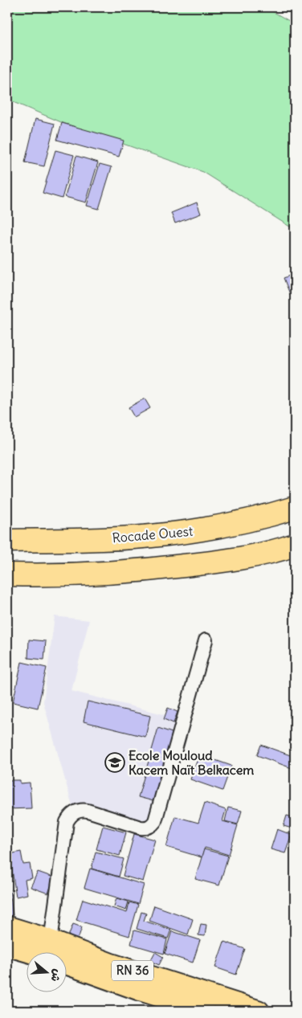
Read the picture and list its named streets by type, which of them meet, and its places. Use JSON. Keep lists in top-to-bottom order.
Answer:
{
  "streets": {
    "highway": ["Rocade Ouest"],
    "main road": ["RN 36"]
  },
  "places": {
    "school or university": ["Ecole Mouloud Kacem Naït Belkacem"]
  },
  "north": "right"
}
